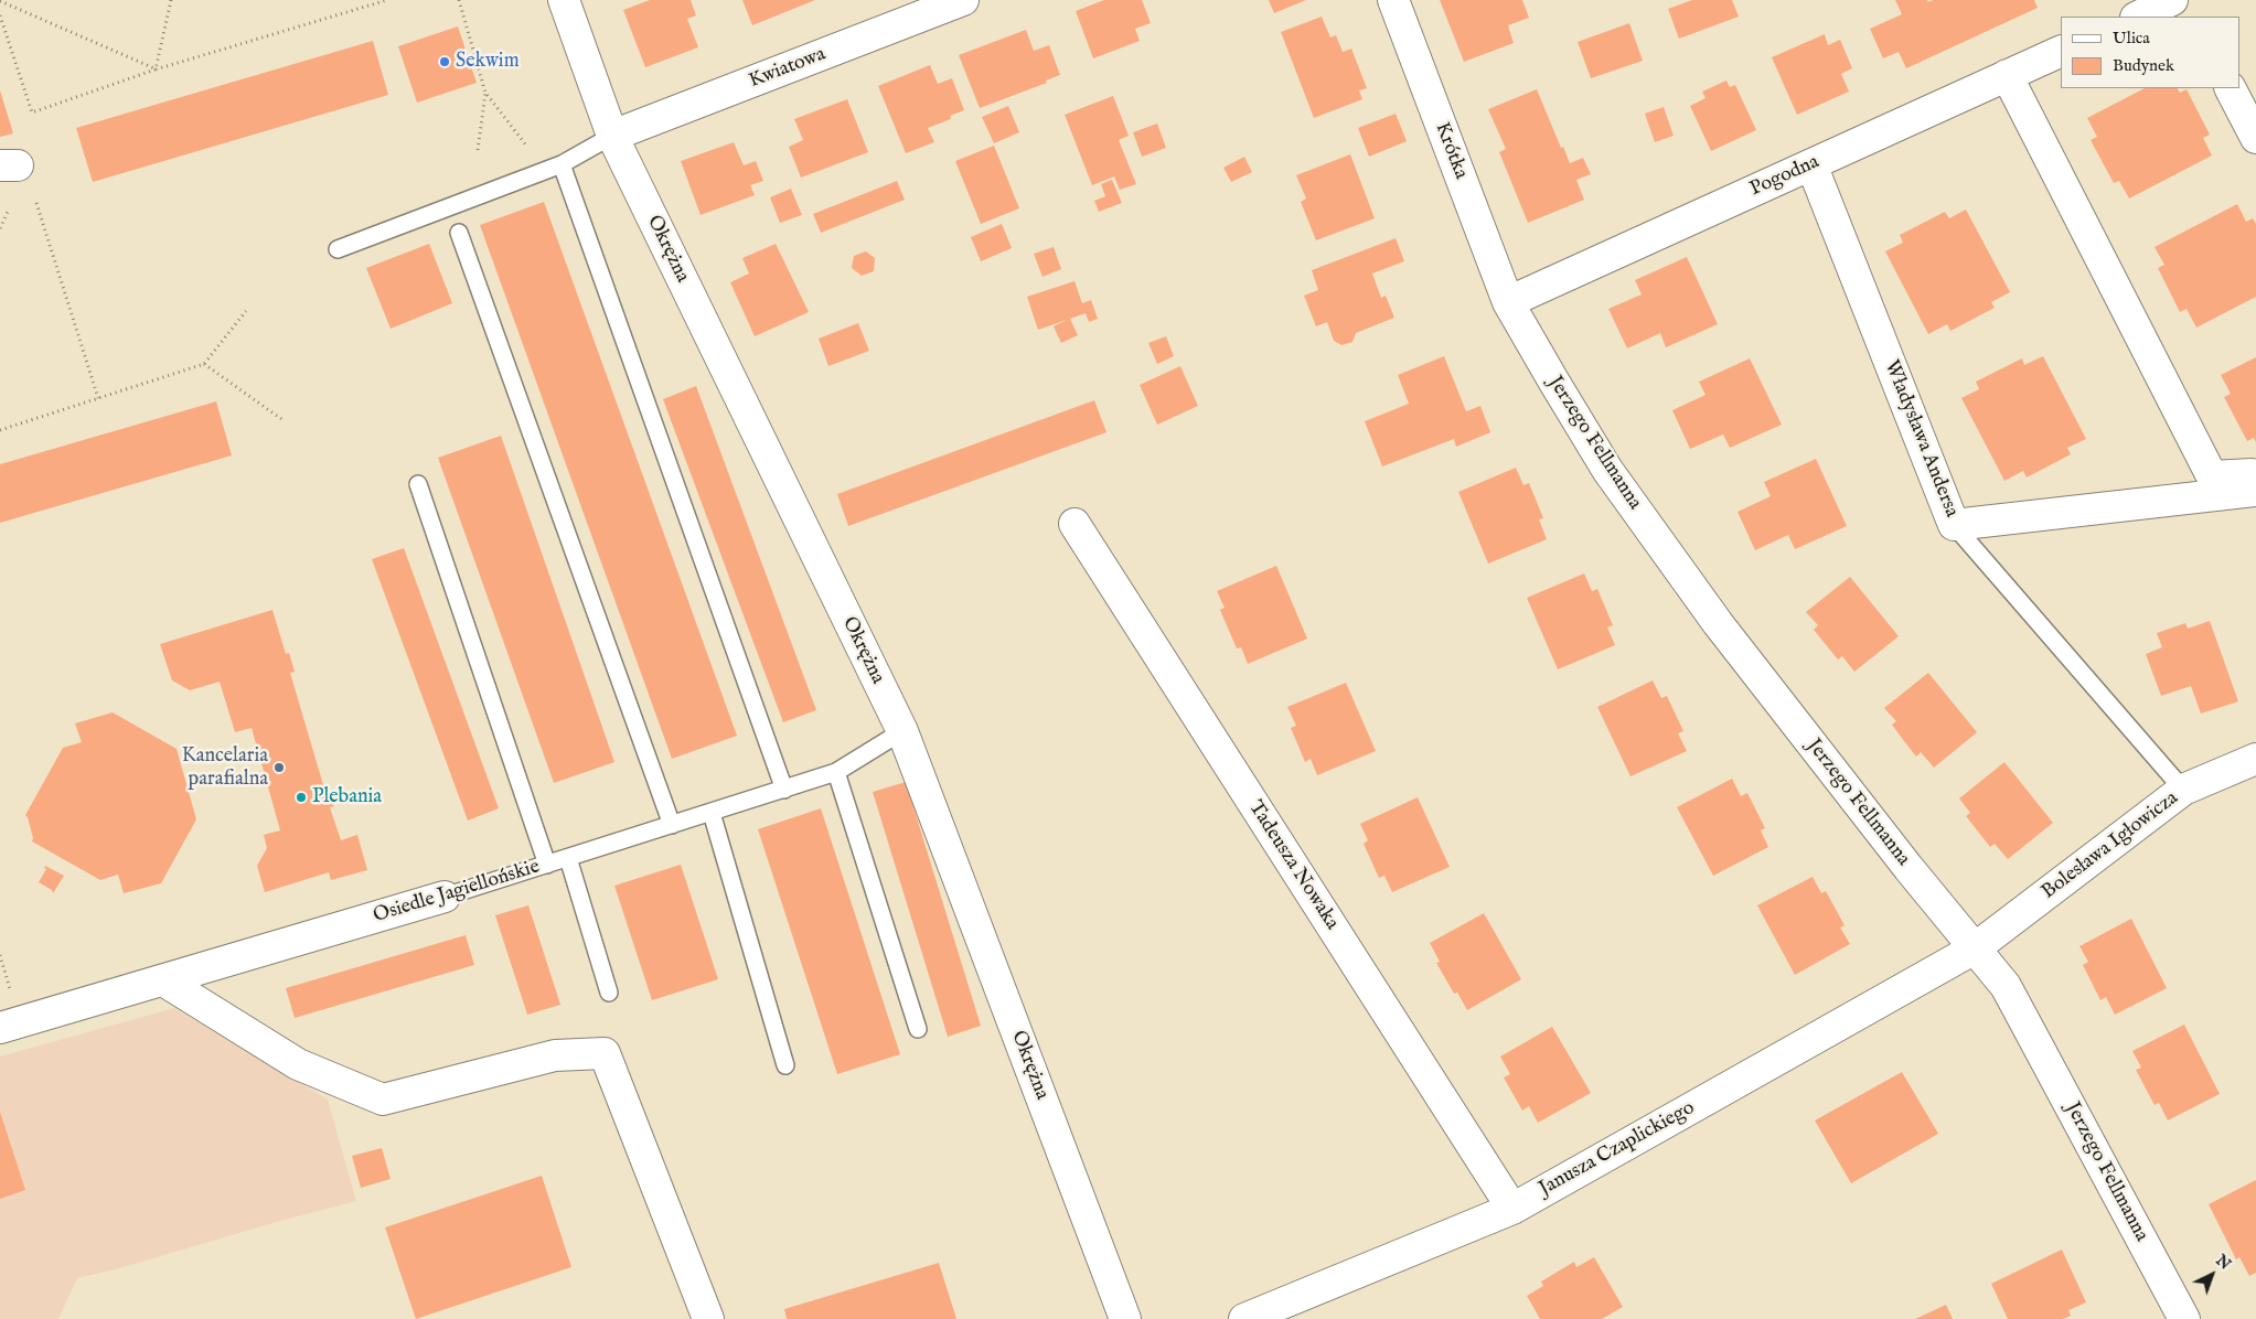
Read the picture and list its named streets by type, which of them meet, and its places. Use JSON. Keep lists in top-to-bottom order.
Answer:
{
  "streets": {
    "street": [
      "Kwiatowa",
      "Krótka",
      "Pogodna",
      "Okrężna",
      "Władysława Andersa",
      "Jerzego Fellmanna",
      "Bolesława Igłowicza",
      "Tadeusza Nowaka",
      "Osiedle Jagiellońskie",
      "Janusza Czaplickiego"
    ]
  },
  "crossings": [
    ["Kwiatowa", "Okrężna"],
    ["Krótka", "Pogodna"],
    ["Krótka", "Jerzego Fellmanna"],
    ["Pogodna", "Władysława Andersa"],
    ["Pogodna", "Jerzego Fellmanna"],
    ["Okrężna", "Osiedle Jagiellońskie"],
    ["Jerzego Fellmanna", "Bolesława Igłowicza"],
    ["Jerzego Fellmanna", "Janusza Czaplickiego"],
    ["Bolesława Igłowicza", "Janusza Czaplickiego"],
    ["Tadeusza Nowaka", "Janusza Czaplickiego"]
  ],
  "places": ["Sekwim", "Kancelaria parafialna", "Plebania"],
  "legend": ["Ulica", "Budynek"],
  "north": "top right"
}
